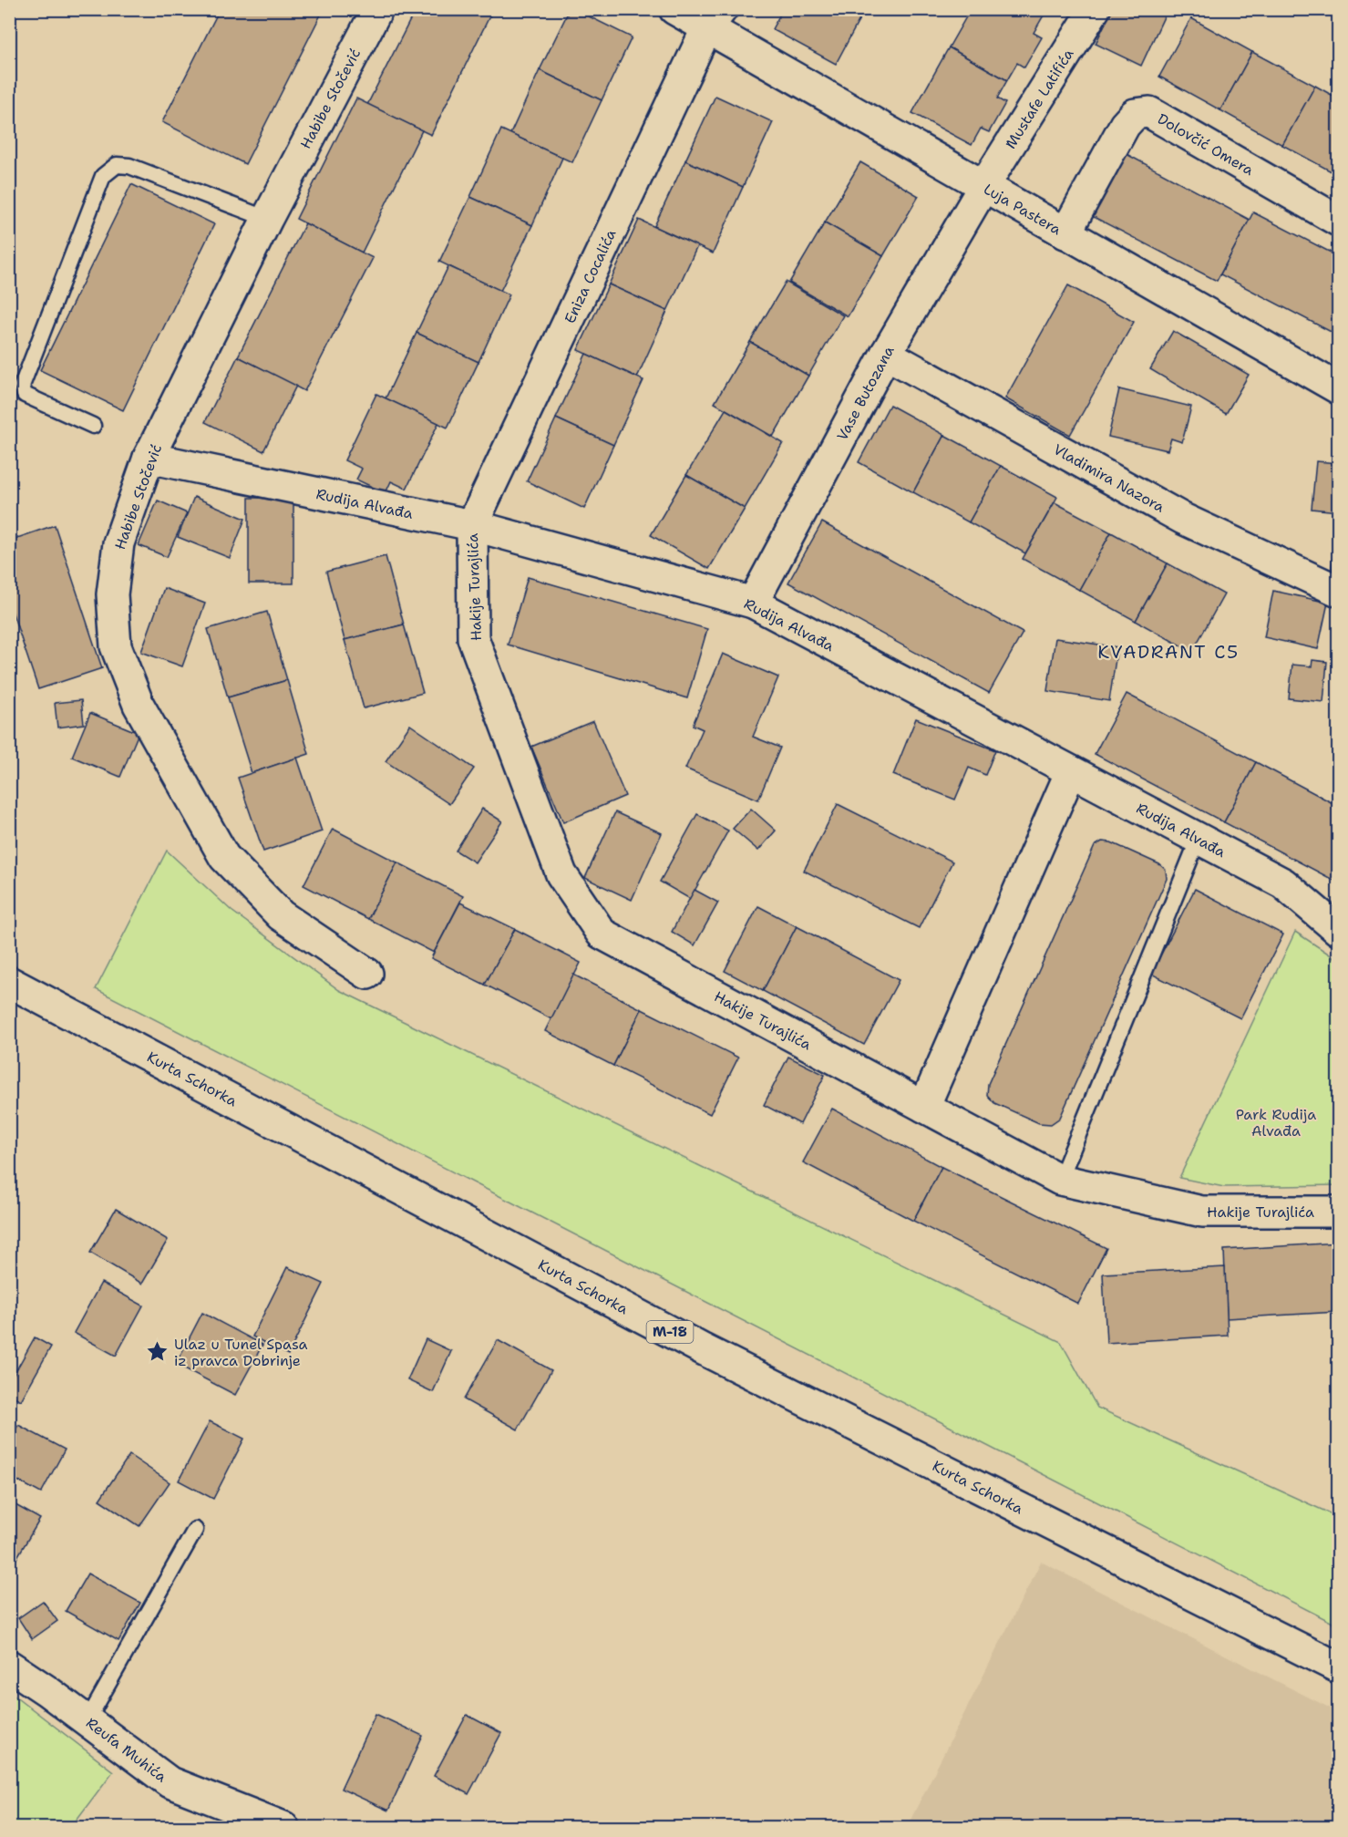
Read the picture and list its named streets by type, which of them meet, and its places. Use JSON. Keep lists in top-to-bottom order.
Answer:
{
  "streets": {
    "street": [
      "Habibe Stočević",
      "Mustafe Latifića",
      "Dolovčić Omera",
      "Luja Pastera",
      "Eniza Cocalića",
      "Vase Butozana",
      "Vladimira Nazora",
      "Rudija Alvađa",
      "Hakije Turajlića",
      "Kurta Schorka",
      "M-18",
      "Reufa Muhića"
    ]
  },
  "crossings": [
    ["Habibe Stočević", "Rudija Alvađa"],
    ["Mustafe Latifića", "Luja Pastera"],
    ["Mustafe Latifića", "Vase Butozana"],
    ["Dolovčić Omera", "Luja Pastera"],
    ["Luja Pastera", "Eniza Cocalića"],
    ["Luja Pastera", "Vase Butozana"],
    ["Eniza Cocalića", "Rudija Alvađa"],
    ["Eniza Cocalića", "Hakije Turajlića"],
    ["Vase Butozana", "Vladimira Nazora"],
    ["Vase Butozana", "Rudija Alvađa"],
    ["Rudija Alvađa", "Hakije Turajlića"]
  ],
  "districts": ["KVADRANT C5"],
  "parks": ["Park Rudija Alvađa"],
  "places": {
    "place": ["Ulaz u Tunel Spasa iz pravca Dobrinje"]
  }
}
